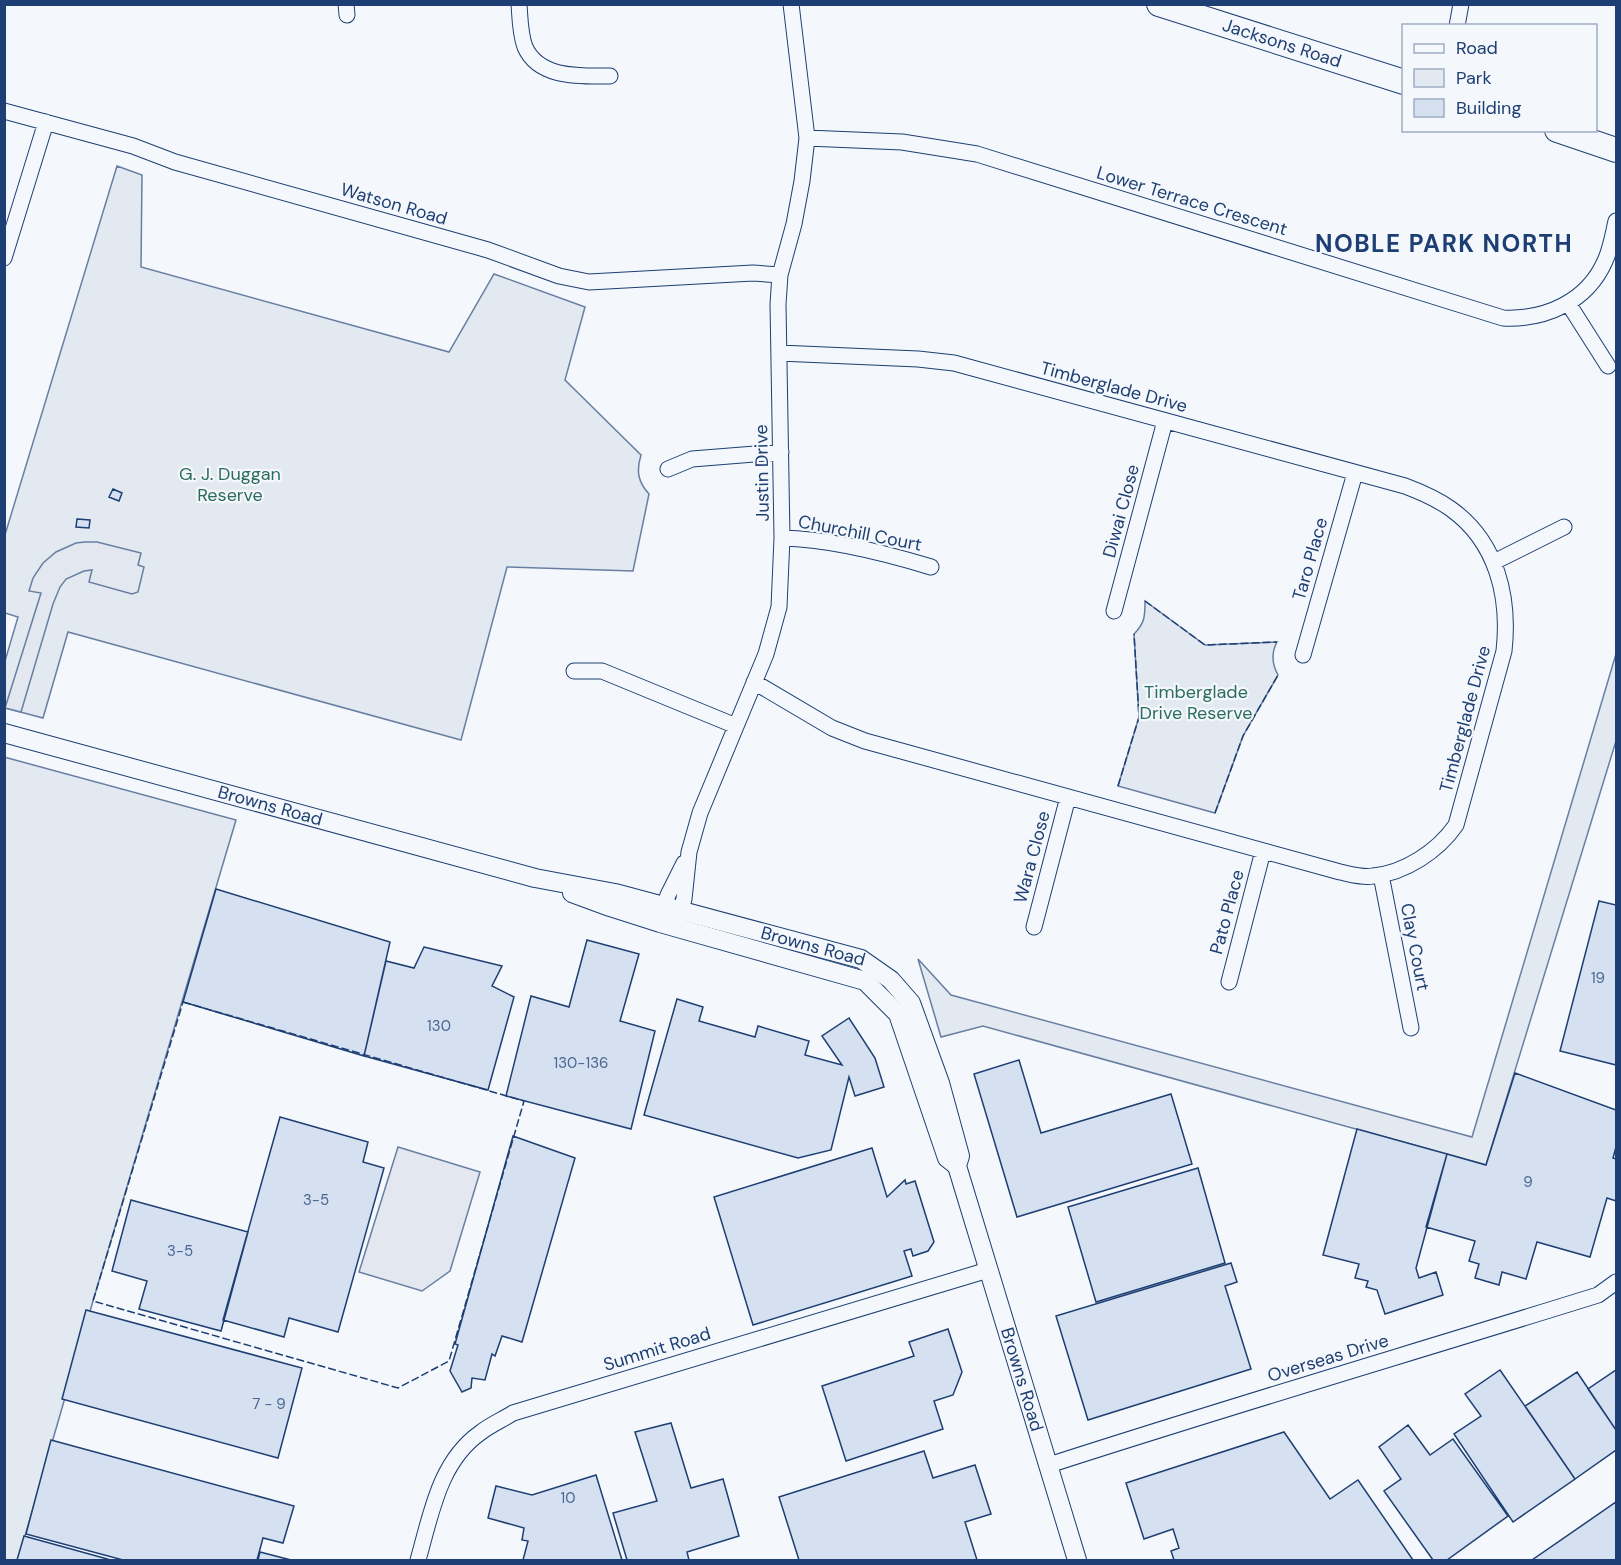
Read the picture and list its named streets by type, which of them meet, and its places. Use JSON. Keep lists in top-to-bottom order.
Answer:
{
  "streets": {
    "main road": ["Jacksons Road"],
    "street": [
      "Lower Terrace Crescent",
      "Watson Road",
      "Timberglade Drive",
      "Justin Drive",
      "Diwai Close",
      "Churchill Court",
      "Taro Place",
      "Browns Road",
      "Wara Close",
      "Pato Place",
      "Clay Court",
      "Summit Road",
      "Overseas Drive"
    ]
  },
  "crossings": [
    ["Lower Terrace Crescent", "Justin Drive"],
    ["Watson Road", "Justin Drive"],
    ["Timberglade Drive", "Justin Drive"],
    ["Timberglade Drive", "Diwai Close"],
    ["Timberglade Drive", "Taro Place"],
    ["Timberglade Drive", "Wara Close"],
    ["Timberglade Drive", "Pato Place"],
    ["Timberglade Drive", "Clay Court"],
    ["Justin Drive", "Churchill Court"],
    ["Justin Drive", "Browns Road"],
    ["Browns Road", "Summit Road"],
    ["Browns Road", "Overseas Drive"]
  ],
  "districts": ["NOBLE PARK NORTH"],
  "parks": ["G. J. Duggan Reserve", "Timberglade Drive Reserve"],
  "house_numbers": [
    "19",
    "130",
    "130-136",
    "9",
    "3-5",
    "3-5",
    "7 - 9",
    "10"
  ],
  "legend": ["Road", "Park", "Building"]
}
